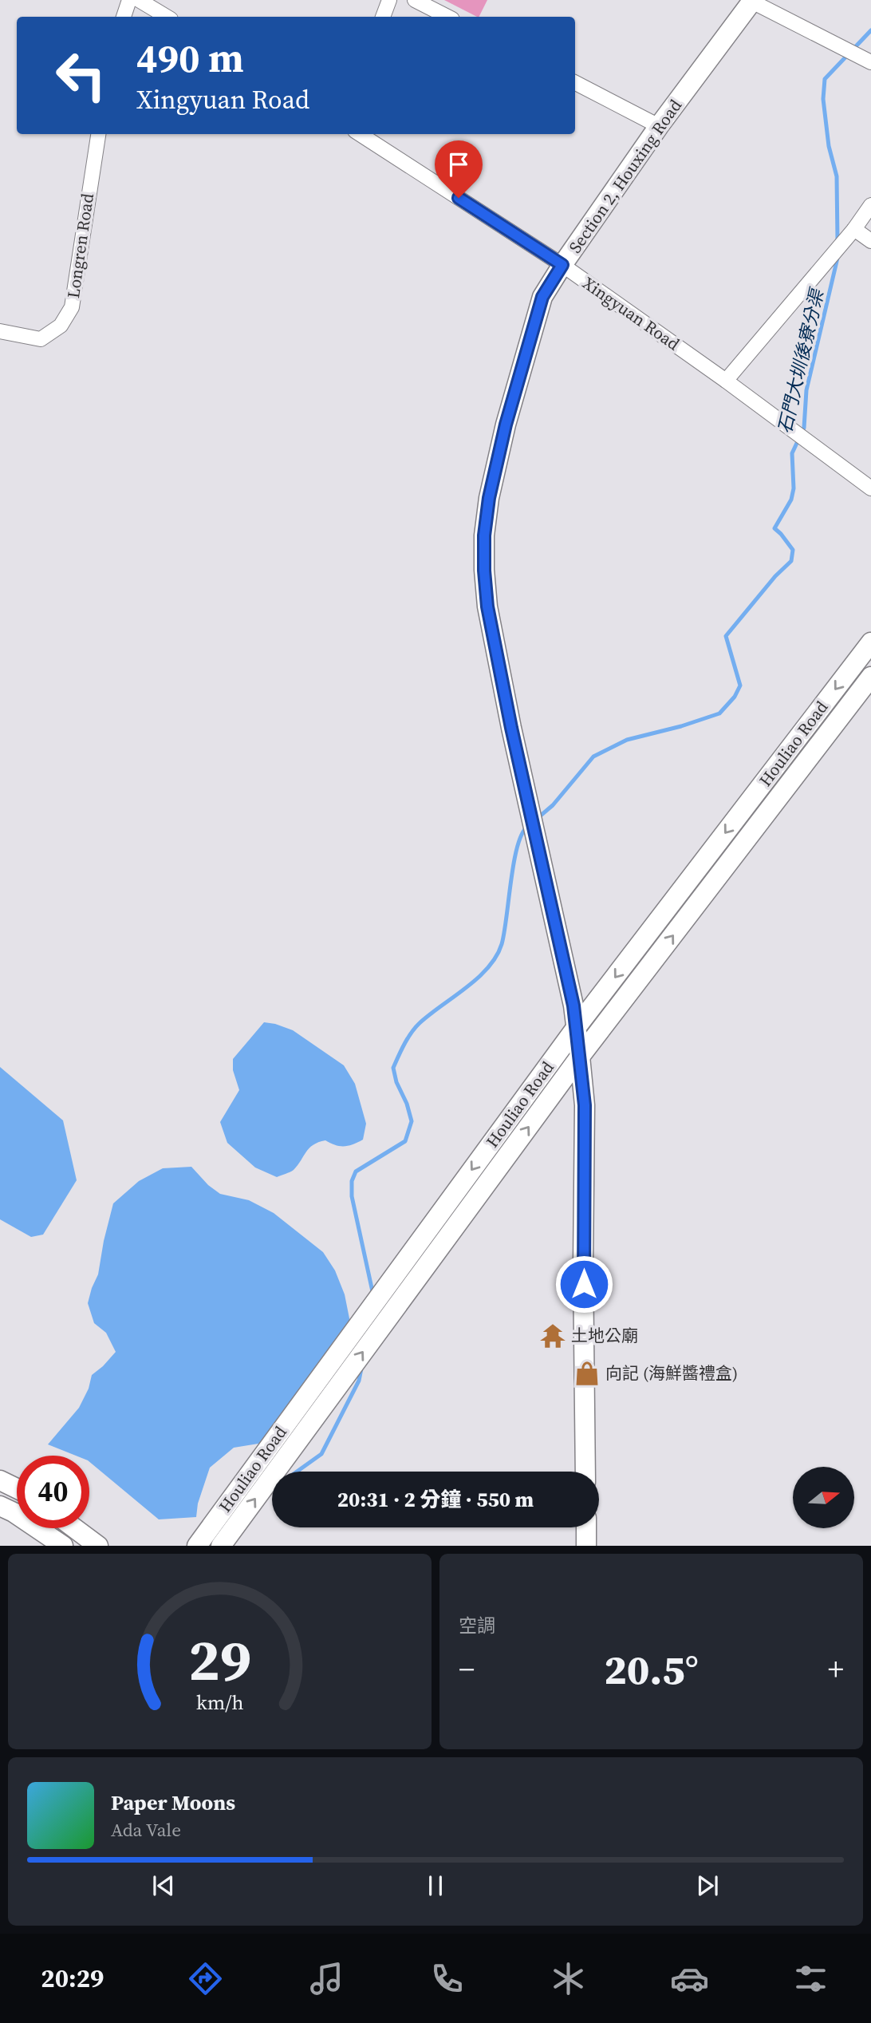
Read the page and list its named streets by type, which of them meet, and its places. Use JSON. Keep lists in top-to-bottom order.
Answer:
{
  "streets": {
    "street": [
      "Section 2, Houxing Road",
      "Longren Road",
      "Xingyuan Road",
      "Houliao Road"
    ]
  },
  "crossings": [
    ["Section 2, Houxing Road", "Xingyuan Road"],
    ["Section 2, Houxing Road", "Houliao Road"]
  ],
  "water": ["石門大圳後寮分渠"],
  "places": {
    "temple": ["土地公廟"],
    "shop": ["向記 (海鮮醬禮盒)"]
  },
  "north": "right",
  "page": {
    "turn": ["490 m", "Xingyuan Road"],
    "limit": "40",
    "trip": "20:31 · 2 分鐘 · 550 m",
    "tile": "空調",
    "heat": ["−", "20.5°", "+"],
    "song": ["Paper Moons", "Ada Vale"],
    "tabs": "20:29",
    "gauge": ["29", "km/h"]
  }
}
